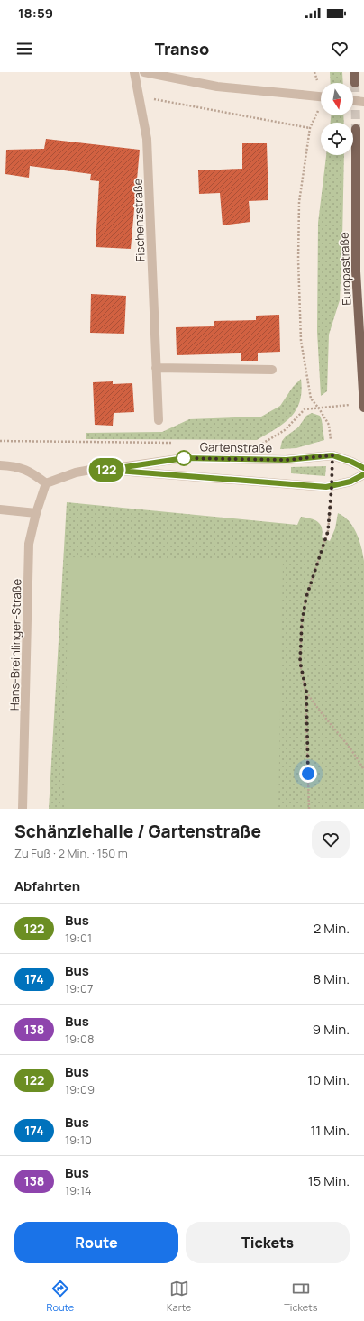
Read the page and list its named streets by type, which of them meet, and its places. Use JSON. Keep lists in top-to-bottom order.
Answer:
{
  "streets": {
    "main road": ["Europastraße"],
    "street": ["Fischenzstraße", "Gartenstraße", "Hans-Breinlinger-Straße"]
  },
  "crossings": [
    ["Gartenstraße", "Hans-Breinlinger-Straße"]
  ],
  "lines": ["bus line 122"],
  "north": "bottom",
  "page": {
    "status": "18:59",
    "header": "Transo",
    "on_map": "122",
    "heading": [
      ["Schänzlehalle / Gartenstraße", "Zu Fuß · 2 Min. · 150 m"],
      "Abfahrten"
    ],
    "list": [
      {
        "mark": "122",
        "name": "Bus",
        "note": "19:01",
        "value": "2 Min."
      },
      {
        "mark": "174",
        "name": "Bus",
        "note": "19:07",
        "value": "8 Min."
      },
      {
        "mark": "138",
        "name": "Bus",
        "note": "19:08",
        "value": "9 Min."
      },
      {
        "mark": "122",
        "name": "Bus",
        "note": "19:09",
        "value": "10 Min."
      },
      {
        "mark": "174",
        "name": "Bus",
        "note": "19:10",
        "value": "11 Min."
      },
      {
        "mark": "138",
        "name": "Bus",
        "note": "19:14",
        "value": "15 Min."
      }
    ],
    "buttons": ["Route", "Tickets"],
    "tabs": ["Route", "Karte", "Tickets"]
  }
}
